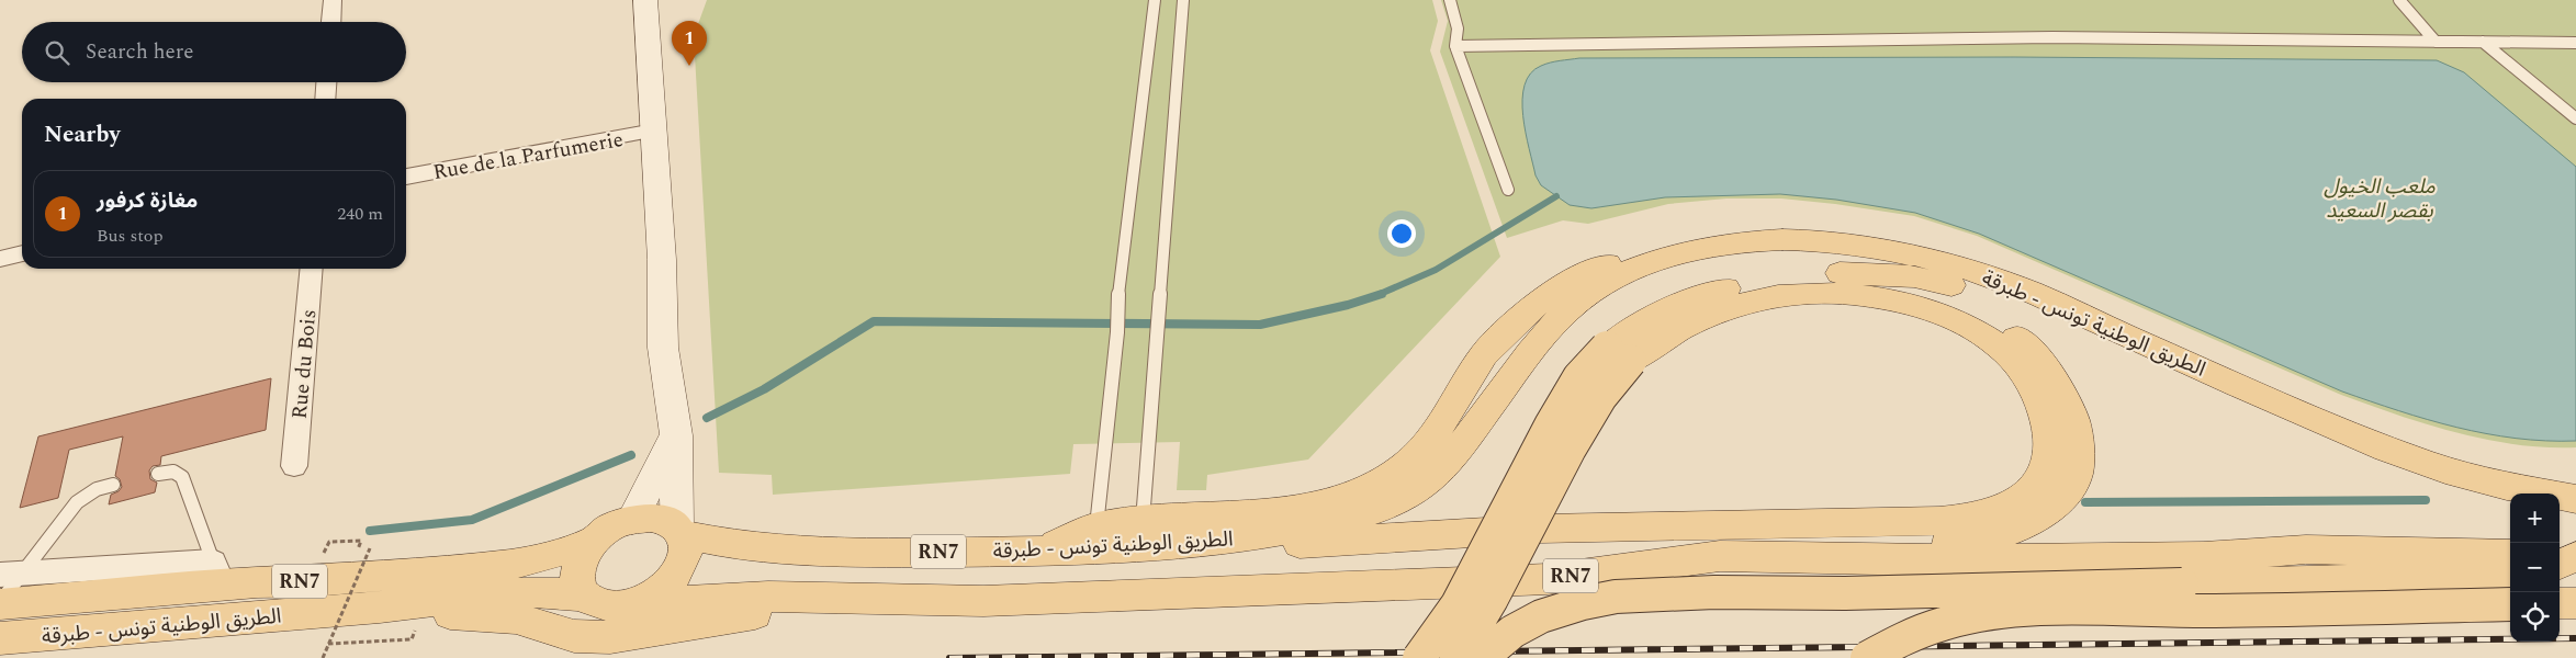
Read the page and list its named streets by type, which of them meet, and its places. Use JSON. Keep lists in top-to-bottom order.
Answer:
{
  "streets": {
    "main road": ["الطريق الوطنية تونس - طبرقة", "RN7"],
    "street": ["Rue de la Parfumerie", "Rue du Bois"]
  },
  "crossings": [
    ["الطريق الوطنية تونس - طبرقة", "RN7"]
  ],
  "parks": ["ملعب الخيول بقصر السعيد"],
  "page": {
    "pins": "1",
    "search": "Search here",
    "heading": "Nearby",
    "list": [
      {
        "mark": "1",
        "name": "مغازة كرفور",
        "note": "Bus stop",
        "value": "240 m"
      }
    ],
    "map_buttons": ["+", "−"]
  }
}
